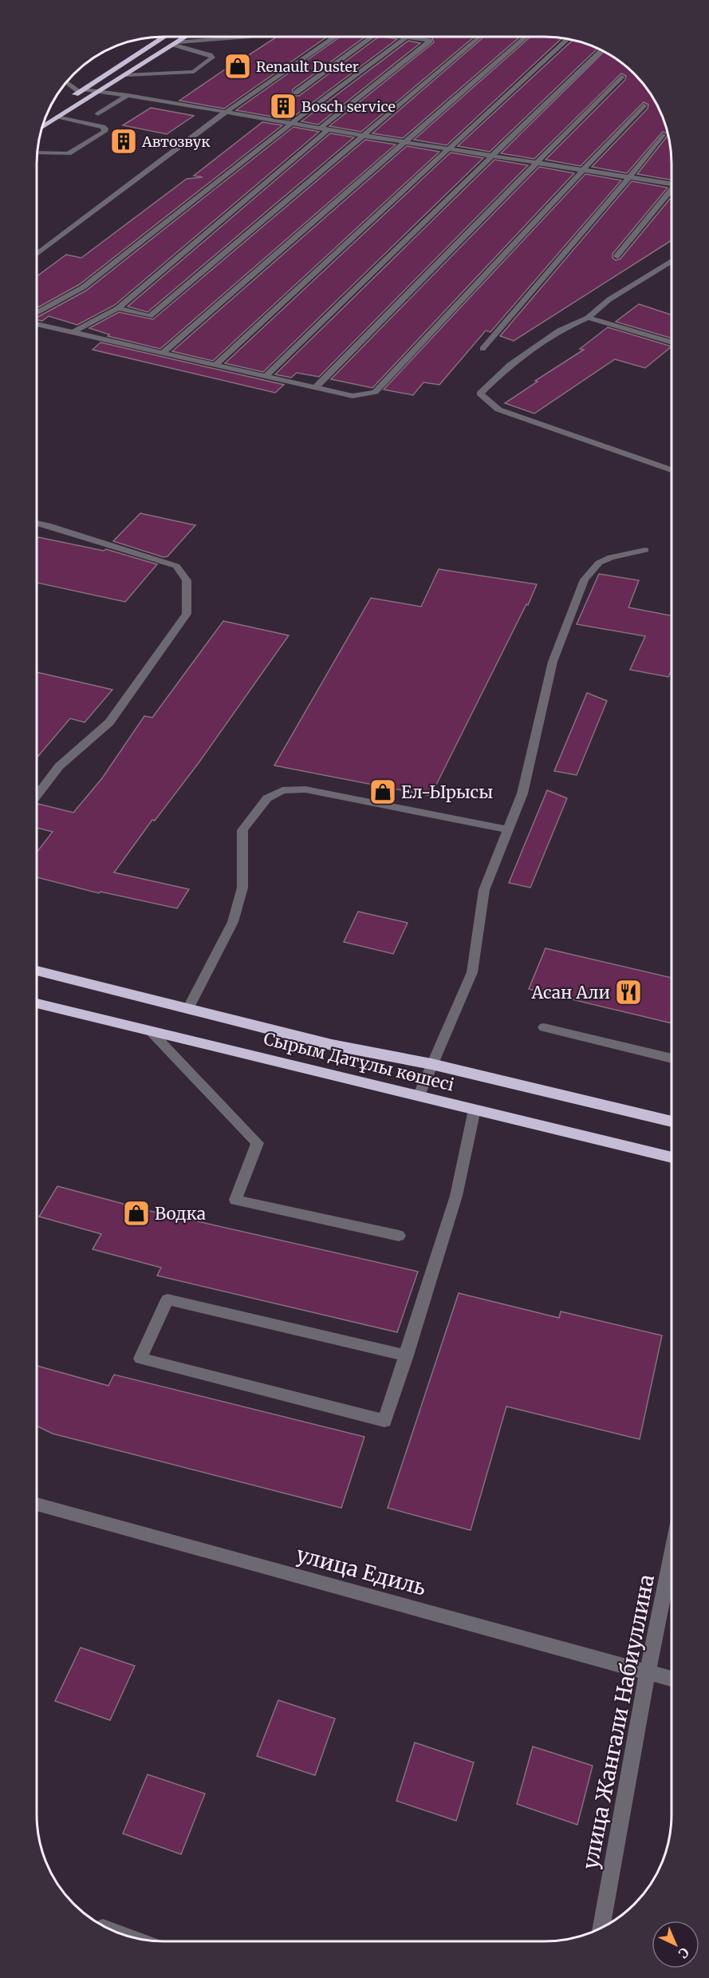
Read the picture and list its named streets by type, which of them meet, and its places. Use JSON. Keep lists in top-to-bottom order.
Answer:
{
  "streets": {
    "highway": ["Сырым Датұлы көшесі"],
    "street": ["улица Едиль", "улица Жангали Набиуллина"]
  },
  "crossings": [
    ["улица Едиль", "улица Жангали Набиуллина"]
  ],
  "places": {
    "shop": ["Renault Duster", "Ел-Ырысы", "Водка"],
    "building": ["Bosch service", "Автозвук"],
    "restaurant": ["Асан Али"]
  },
  "north": "bottom right"
}
